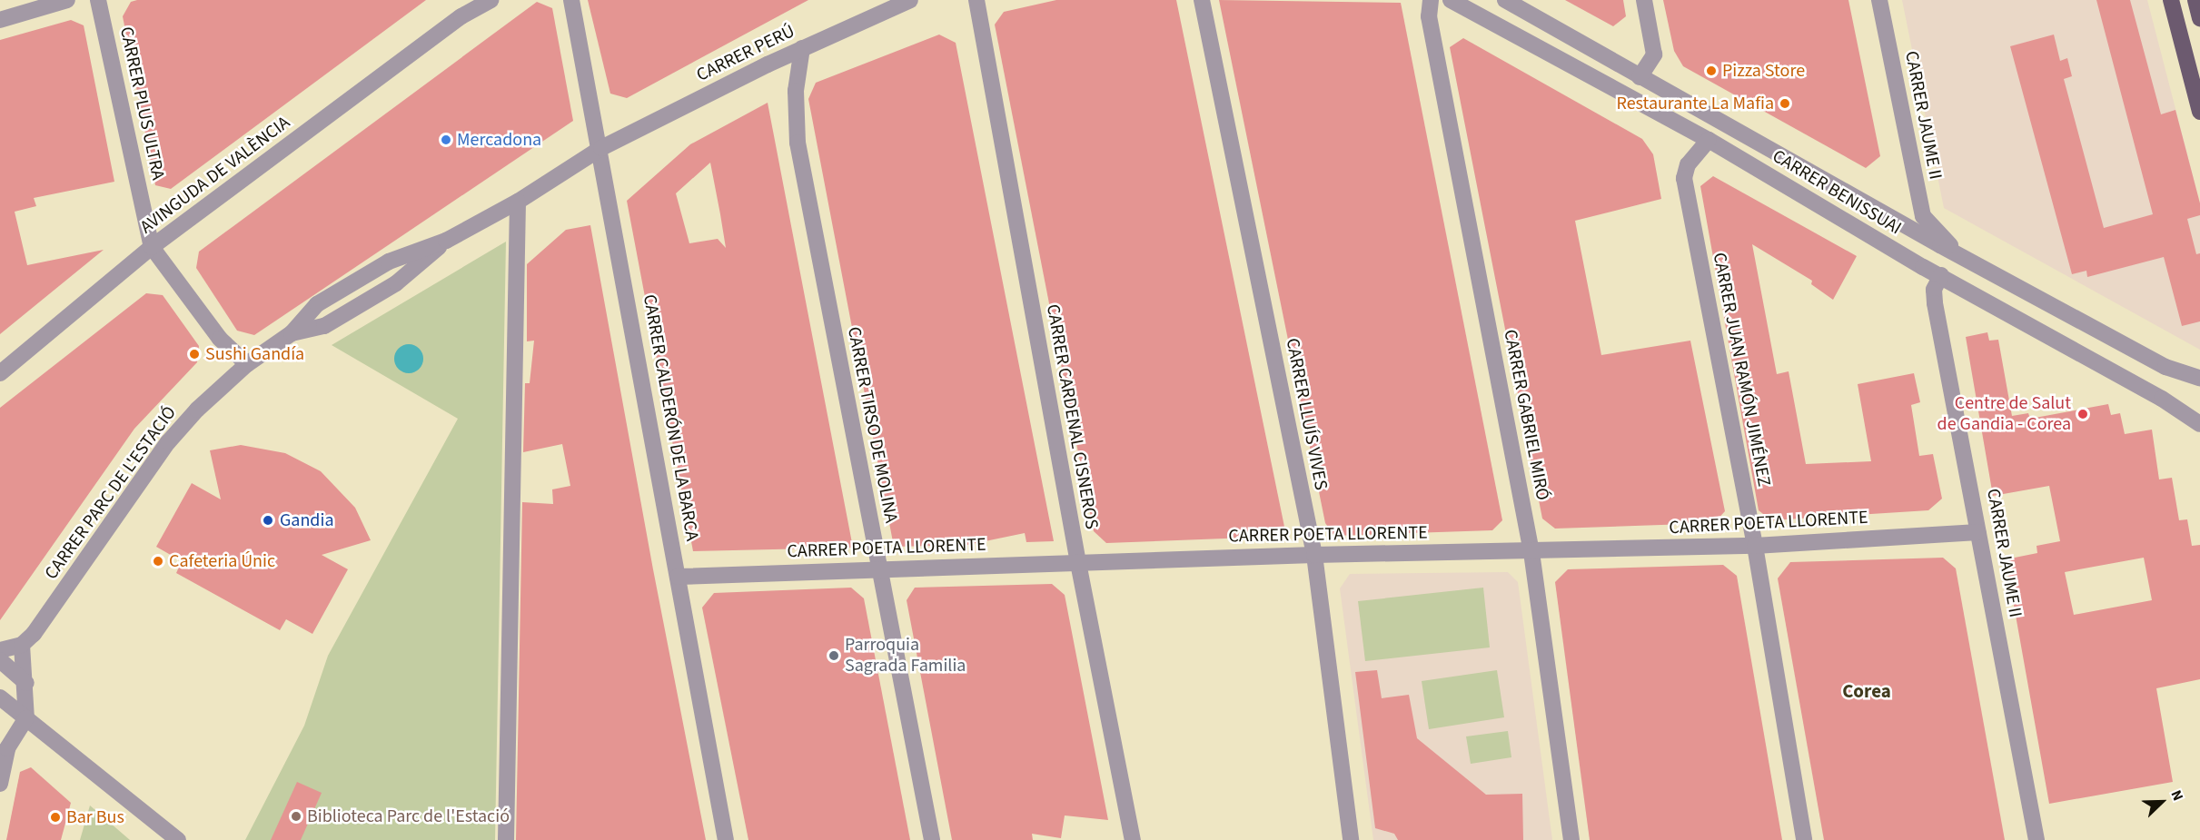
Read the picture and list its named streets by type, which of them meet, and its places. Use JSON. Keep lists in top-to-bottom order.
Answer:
{
  "streets": {
    "street": [
      "CARRER PERÚ",
      "CARRER PLUS ULTRA",
      "CARRER JAUME II",
      "AVINGUDA DE VALÈNCIA",
      "CARRER BENISSUAI",
      "CARRER JUAN RAMÓN JIMÉNEZ",
      "CARRER LLUÍS VIVES",
      "CARRER GABRIEL MIRÓ",
      "CARRER CARDENAL CISNEROS",
      "CARRER CALDERÓN DE LA BARCA",
      "CARRER TIRSO DE MOLINA",
      "CARRER PARC DE L'ESTACIÓ",
      "CARRER POETA LLORENTE"
    ]
  },
  "crossings": [
    ["CARRER PERÚ", "CARRER CALDERÓN DE LA BARCA"],
    ["CARRER PERÚ", "CARRER TIRSO DE MOLINA"],
    ["CARRER PERÚ", "CARRER PARC DE L'ESTACIÓ"],
    ["CARRER PLUS ULTRA", "AVINGUDA DE VALÈNCIA"],
    ["CARRER JAUME II", "CARRER BENISSUAI"],
    ["CARRER JAUME II", "CARRER POETA LLORENTE"],
    ["CARRER BENISSUAI", "CARRER JUAN RAMÓN JIMÉNEZ"],
    ["CARRER JUAN RAMÓN JIMÉNEZ", "CARRER POETA LLORENTE"],
    ["CARRER LLUÍS VIVES", "CARRER POETA LLORENTE"],
    ["CARRER GABRIEL MIRÓ", "CARRER POETA LLORENTE"],
    ["CARRER CARDENAL CISNEROS", "CARRER POETA LLORENTE"],
    ["CARRER CALDERÓN DE LA BARCA", "CARRER PARC DE L'ESTACIÓ"],
    ["CARRER CALDERÓN DE LA BARCA", "CARRER POETA LLORENTE"],
    ["CARRER TIRSO DE MOLINA", "CARRER POETA LLORENTE"]
  ],
  "districts": ["Corea"],
  "places": [
    "Pizza Store",
    "Restaurante La Mafia",
    "Mercadona",
    "Sushi Gandía",
    "Centre de Salut de Gandia - Corea",
    "Gandia",
    "Cafeteria Únic",
    "Parroquia Sagrada Familia",
    "Biblioteca Parc de l'Estació",
    "Bar Bus"
  ],
  "north": "top right"
}
